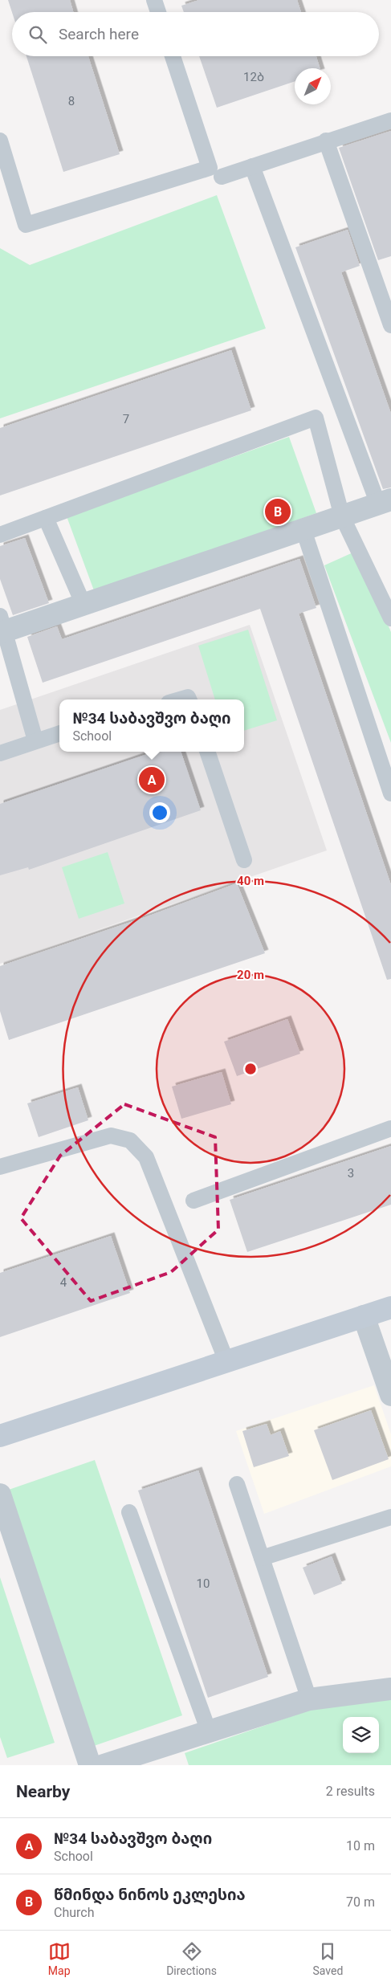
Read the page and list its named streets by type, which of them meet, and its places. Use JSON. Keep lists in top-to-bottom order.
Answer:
{
  "house_numbers": [
    "12ბ",
    "8",
    "7",
    "3",
    "4",
    "10"
  ],
  "north": "top right",
  "page": {
    "search": "Search here",
    "pins": ["B", "A"],
    "popup": ["№34 საბავშვო ბაღი", "School"],
    "heading": ["Nearby", "2 results"],
    "list": [
      {
        "mark": "A",
        "name": "№34 საბავშვო ბაღი",
        "note": "School",
        "value": "10 m"
      },
      {
        "mark": "B",
        "name": "წმინდა ნინოს ეკლესია",
        "note": "Church",
        "value": "70 m"
      }
    ],
    "nav": ["Map", "Directions", "Saved"]
  },
  "rings": ["40 m", "20 m"]
}
